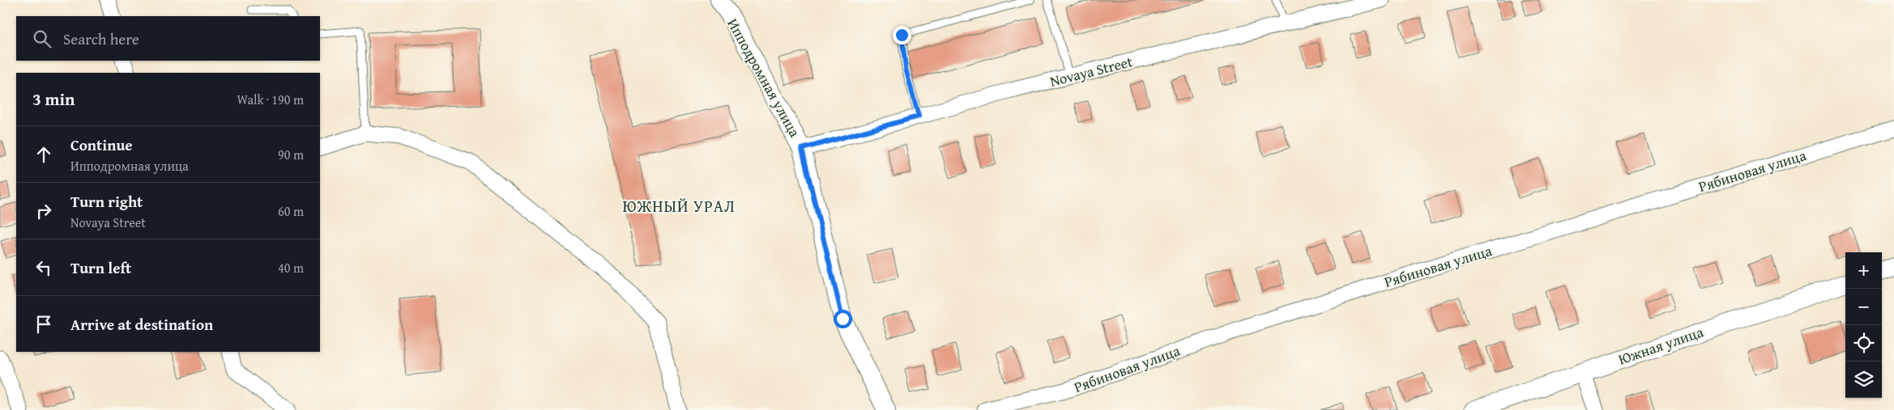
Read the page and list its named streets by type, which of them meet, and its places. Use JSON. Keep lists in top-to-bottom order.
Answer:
{
  "streets": {
    "street": [
      "Novaya Street",
      "Ипподромная улица",
      "Рябиновая улица",
      "Южная улица"
    ]
  },
  "crossings": [
    ["Novaya Street", "Ипподромная улица"]
  ],
  "districts": ["ЮЖНЫЙ УРАЛ"],
  "page": {
    "search": "Search here",
    "heading": ["3 min", "Walk · 190 m"],
    "list": [
      ["Continue", "Ипподромная улица", "90 m"],
      ["Turn right", "Novaya Street", "60 m"],
      ["Turn left", "40 m"],
      "Arrive at destination"
    ],
    "map_buttons": ["+", "−"]
  }
}
